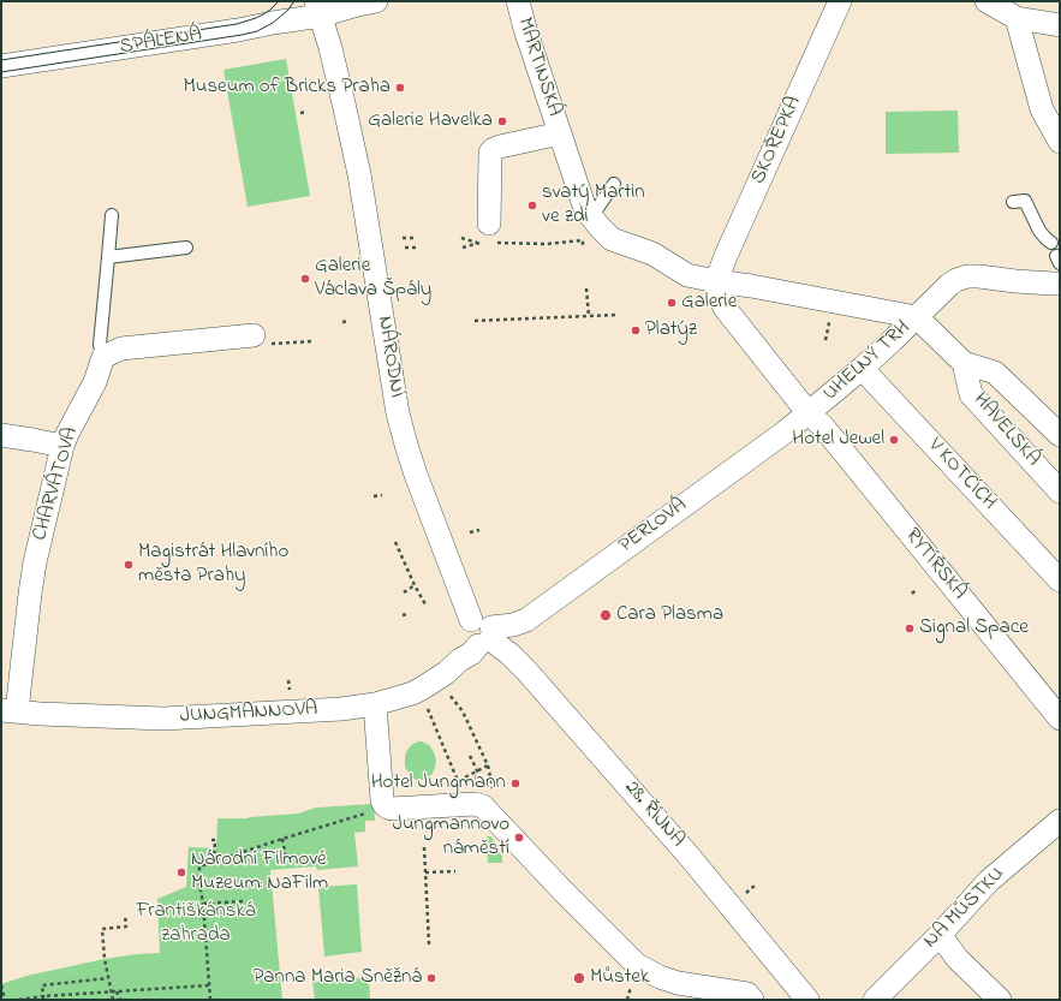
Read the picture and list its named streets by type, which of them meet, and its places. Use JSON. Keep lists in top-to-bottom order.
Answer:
{
  "streets": {
    "street": [
      "SPÁLENÁ",
      "MARTINSKÁ",
      "SKOŘEPKA",
      "NÁRODNÍ",
      "UHELNÝ TRH",
      "HAVELSKÁ",
      "V KOTCÍCH",
      "CHARVÁTOVA",
      "PERLOVÁ",
      "RYTÍŘSKÁ",
      "JUNGMANNOVA",
      "28. ŘÍJNA",
      "NA MŮSTKU"
    ]
  },
  "crossings": [
    ["SPÁLENÁ", "NÁRODNÍ"],
    ["MARTINSKÁ", "SKOŘEPKA"],
    ["MARTINSKÁ", "UHELNÝ TRH"],
    ["SKOŘEPKA", "UHELNÝ TRH"],
    ["NÁRODNÍ", "PERLOVÁ"],
    ["NÁRODNÍ", "JUNGMANNOVA"],
    ["NÁRODNÍ", "28. ŘÍJNA"],
    ["UHELNÝ TRH", "HAVELSKÁ"],
    ["UHELNÝ TRH", "V KOTCÍCH"],
    ["UHELNÝ TRH", "PERLOVÁ"],
    ["UHELNÝ TRH", "RYTÍŘSKÁ"],
    ["CHARVÁTOVA", "JUNGMANNOVA"],
    ["PERLOVÁ", "RYTÍŘSKÁ"],
    ["PERLOVÁ", "JUNGMANNOVA"],
    ["PERLOVÁ", "28. ŘÍJNA"],
    ["JUNGMANNOVA", "28. ŘÍJNA"]
  ],
  "parks": ["Františkánská zahrada"],
  "places": [
    "Museum of Bricks Praha",
    "Galerie Havelka",
    "svatý Martin ve zdi",
    "Galerie Václava Špály",
    "Galerie",
    "Platýz",
    "Hotel Jewel",
    "Magistrát Hlavního města Prahy",
    "Cara Plasma",
    "Signal Space",
    "Hotel Jungmann",
    "Jungmannovo náměstí",
    "Národní Filmové Muzeum: NaFilm",
    "Panna Maria Sněžná",
    "Můstek"
  ]
}
